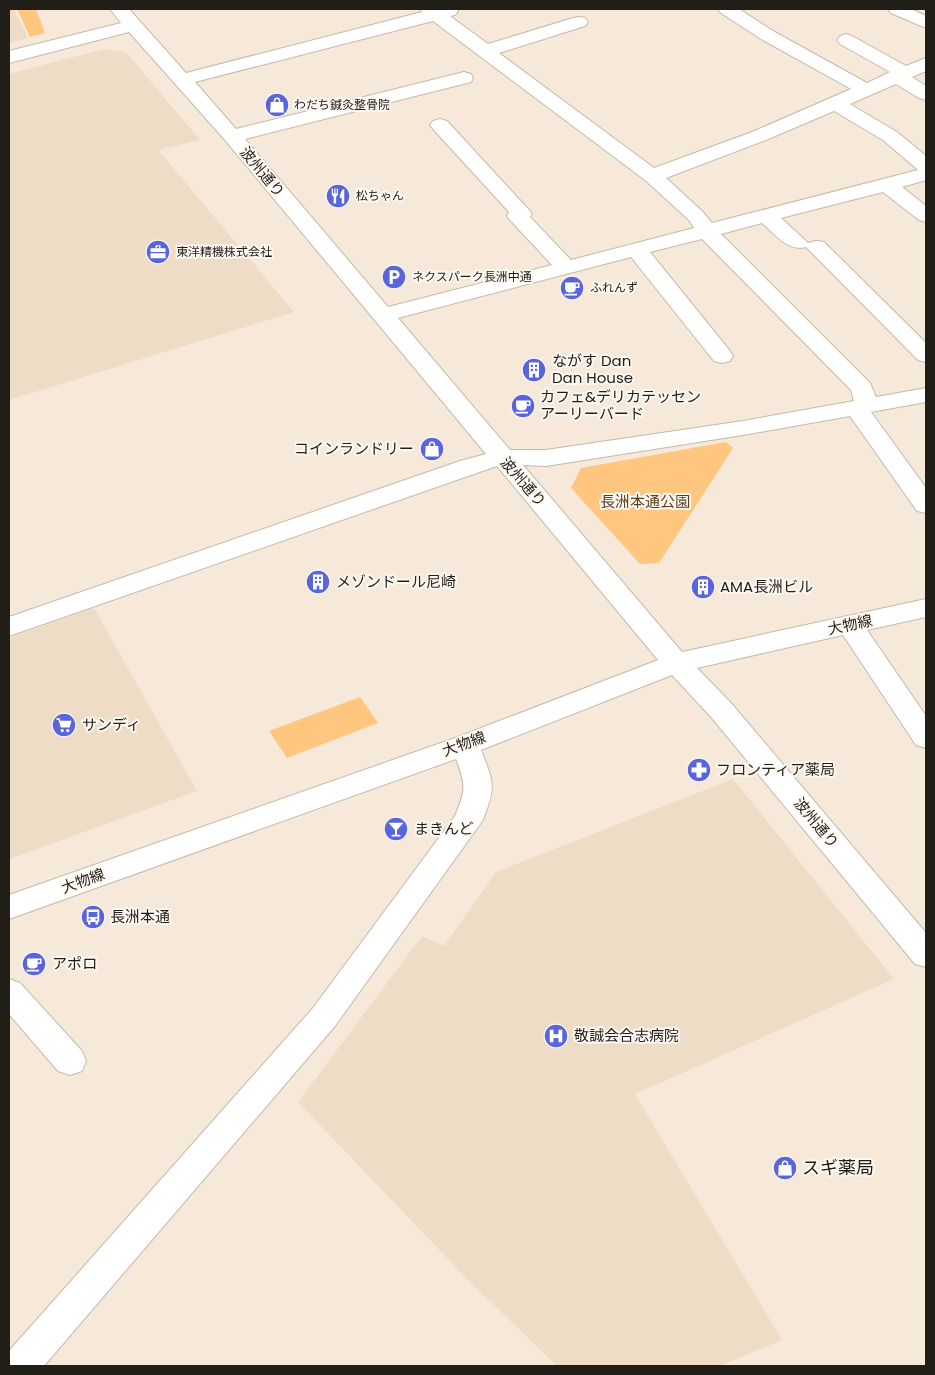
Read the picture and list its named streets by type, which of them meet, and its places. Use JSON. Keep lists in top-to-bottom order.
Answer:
{
  "streets": {
    "street": ["波州通り", "大物線"]
  },
  "crossings": [
    ["波州通り", "大物線"]
  ],
  "parks": ["長洲本通公園"],
  "places": {
    "shop": ["わだち鍼灸整骨院", "コインランドリー", "スギ薬局"],
    "restaurant": ["松ちゃん"],
    "office": ["東洋精機株式会社"],
    "parking": ["ネクスパーク長洲中通"],
    "cafe": ["ふれんず", "カフェ&デリカテッセン アーリーバード", "アポロ"],
    "building": ["ながす Dan Dan House", "メゾンドール尼崎", "AMA長洲ビル"],
    "supermarket": ["サンディ"],
    "pharmacy": ["フロンティア薬局"],
    "bar": ["まきんど"],
    "bus stop": ["長洲本通"],
    "hospital": ["敬誠会合志病院"]
  }
}
